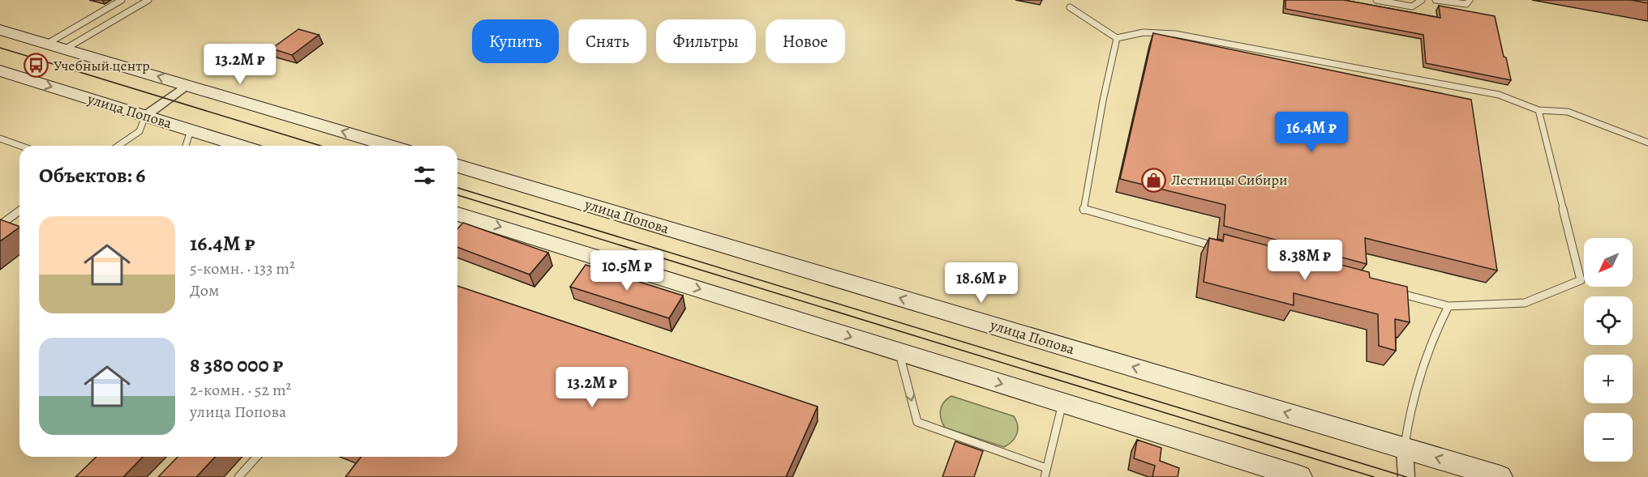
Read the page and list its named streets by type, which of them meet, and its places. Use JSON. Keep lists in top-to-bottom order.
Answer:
{
  "streets": {
    "main road": ["улица Попова"]
  },
  "places": {
    "bus stop": ["Учебный центр"],
    "shop": ["Лестницы Сибири"]
  },
  "north": "bottom left",
  "page": {
    "chip": [
      "Купить",
      "Снять",
      "Фильтры",
      "Новое"
    ],
    "price": [
      "13.2M ₽",
      "16.4M ₽",
      "8.38M ₽",
      "10.5M ₽",
      "18.6M ₽",
      "13.2M ₽"
    ],
    "heading": "Объектов: 6",
    "list": [
      {
        "name": "16.4M ₽",
        "note": "5-комн. · 133 m² · Дом"
      },
      {
        "name": "8 380 000 ₽",
        "note": "2-комн. · 52 m² · улица Попова"
      }
    ],
    "map_buttons": ["+", "−"]
  }
}
